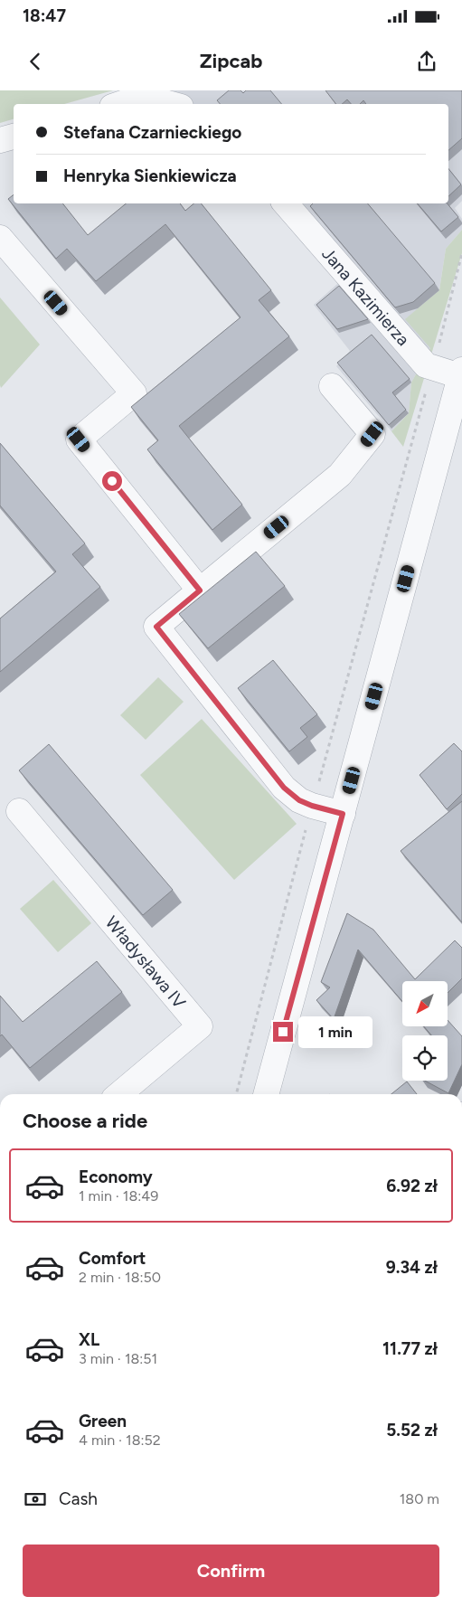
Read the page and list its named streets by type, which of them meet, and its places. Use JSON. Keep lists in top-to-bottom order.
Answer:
{
  "streets": {
    "street": ["Jana Kazimierza", "Władysława IV"]
  },
  "north": "bottom left",
  "page": {
    "status": "18:47",
    "header": "Zipcab",
    "banner": ["Stefana Czarnieckiego", "Henryka Sienkiewicza"],
    "bubble": "1 min",
    "heading": "Choose a ride",
    "list": [
      {
        "name": "Economy",
        "note": "1 min · 18:49",
        "value": "6.92 zł"
      },
      {
        "name": "Comfort",
        "note": "2 min · 18:50",
        "value": "9.34 zł"
      },
      {
        "name": "XL",
        "note": "3 min · 18:51",
        "value": "11.77 zł"
      },
      {
        "name": "Green",
        "note": "4 min · 18:52",
        "value": "5.52 zł"
      }
    ],
    "pay": ["Cash", "180 m"],
    "buttons": "Confirm"
  }
}
